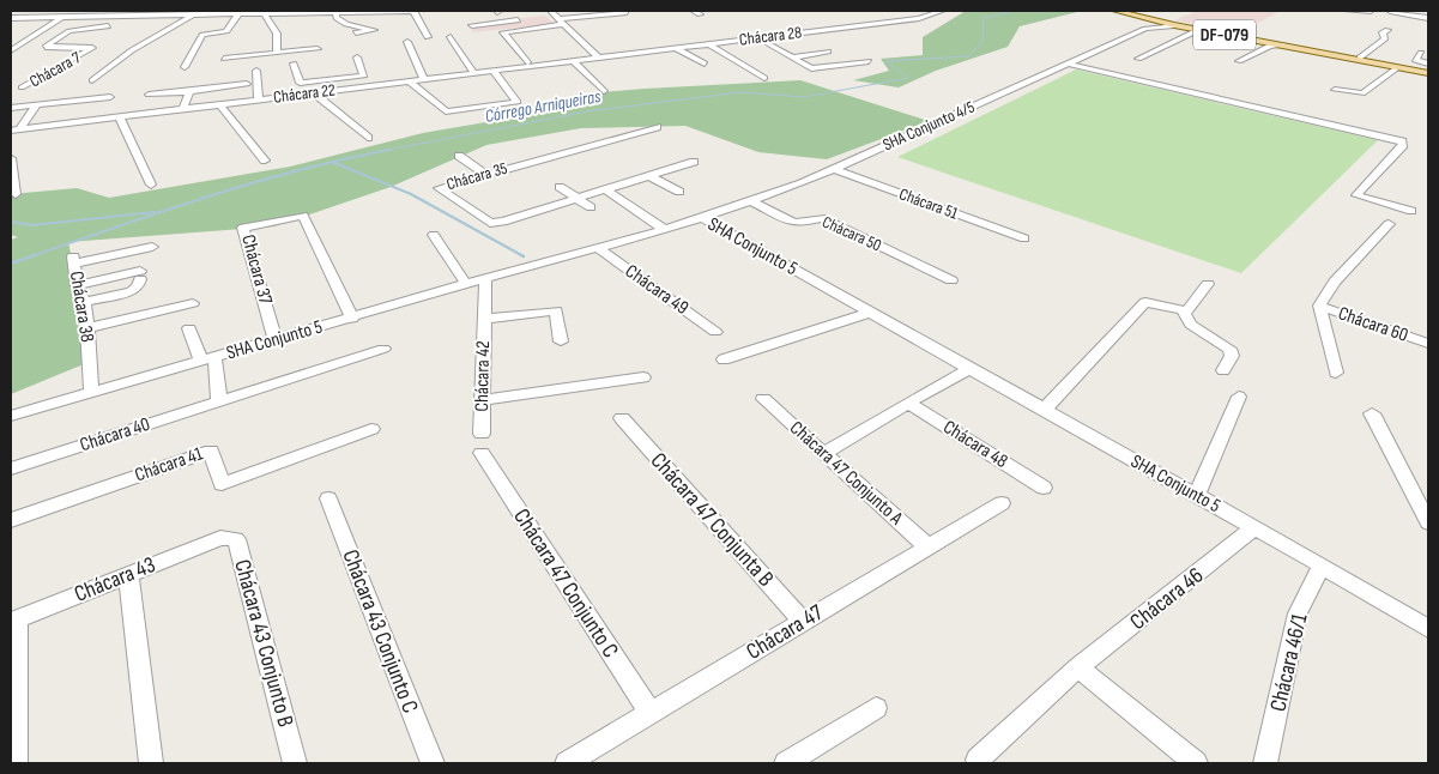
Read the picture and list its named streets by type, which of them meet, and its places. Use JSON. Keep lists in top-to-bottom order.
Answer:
{
  "streets": {
    "main road": ["DF-079"],
    "street": [
      "Chácara 28",
      "Chácara 7",
      "Chácara 22",
      "SHA Conjunto 4/5",
      "Chácara 35",
      "Chácara 51",
      "Chácara 50",
      "SHA Conjunto 5",
      "Chácara 37",
      "Chácara 49",
      "Chácara 38",
      "Chácara 60",
      "Chácara 42",
      "Chácara 40",
      "Chácara 48",
      "Chácara 41",
      "Chácara 47 Conjunto A",
      "Chácara 47 Conjunta B",
      "Chácara 43",
      "Chácara 47 Conjunto C",
      "Chácara 46",
      "Chácara 43 Conjunto C",
      "Chácara 47",
      "Chácara 43 Conjunto B",
      "Chácara 46/1"
    ]
  },
  "crossings": [
    ["DF-079", "SHA Conjunto 4/5"],
    ["Chácara 28", "Chácara 22"],
    ["SHA Conjunto 4/5", "Chácara 51"],
    ["SHA Conjunto 4/5", "Chácara 50"],
    ["SHA Conjunto 4/5", "SHA Conjunto 5"],
    ["SHA Conjunto 5", "Chácara 37"],
    ["SHA Conjunto 5", "Chácara 49"],
    ["SHA Conjunto 5", "Chácara 38"],
    ["SHA Conjunto 5", "Chácara 42"],
    ["SHA Conjunto 5", "Chácara 46"],
    ["SHA Conjunto 5", "Chácara 46/1"],
    ["Chácara 42", "Chácara 47 Conjunto C"],
    ["Chácara 47 Conjunto A", "Chácara 47"],
    ["Chácara 47 Conjunta B", "Chácara 47"],
    ["Chácara 43", "Chácara 43 Conjunto B"],
    ["Chácara 47 Conjunto C", "Chácara 47"]
  ],
  "water": ["Córrego Arniqueiras"]
}
